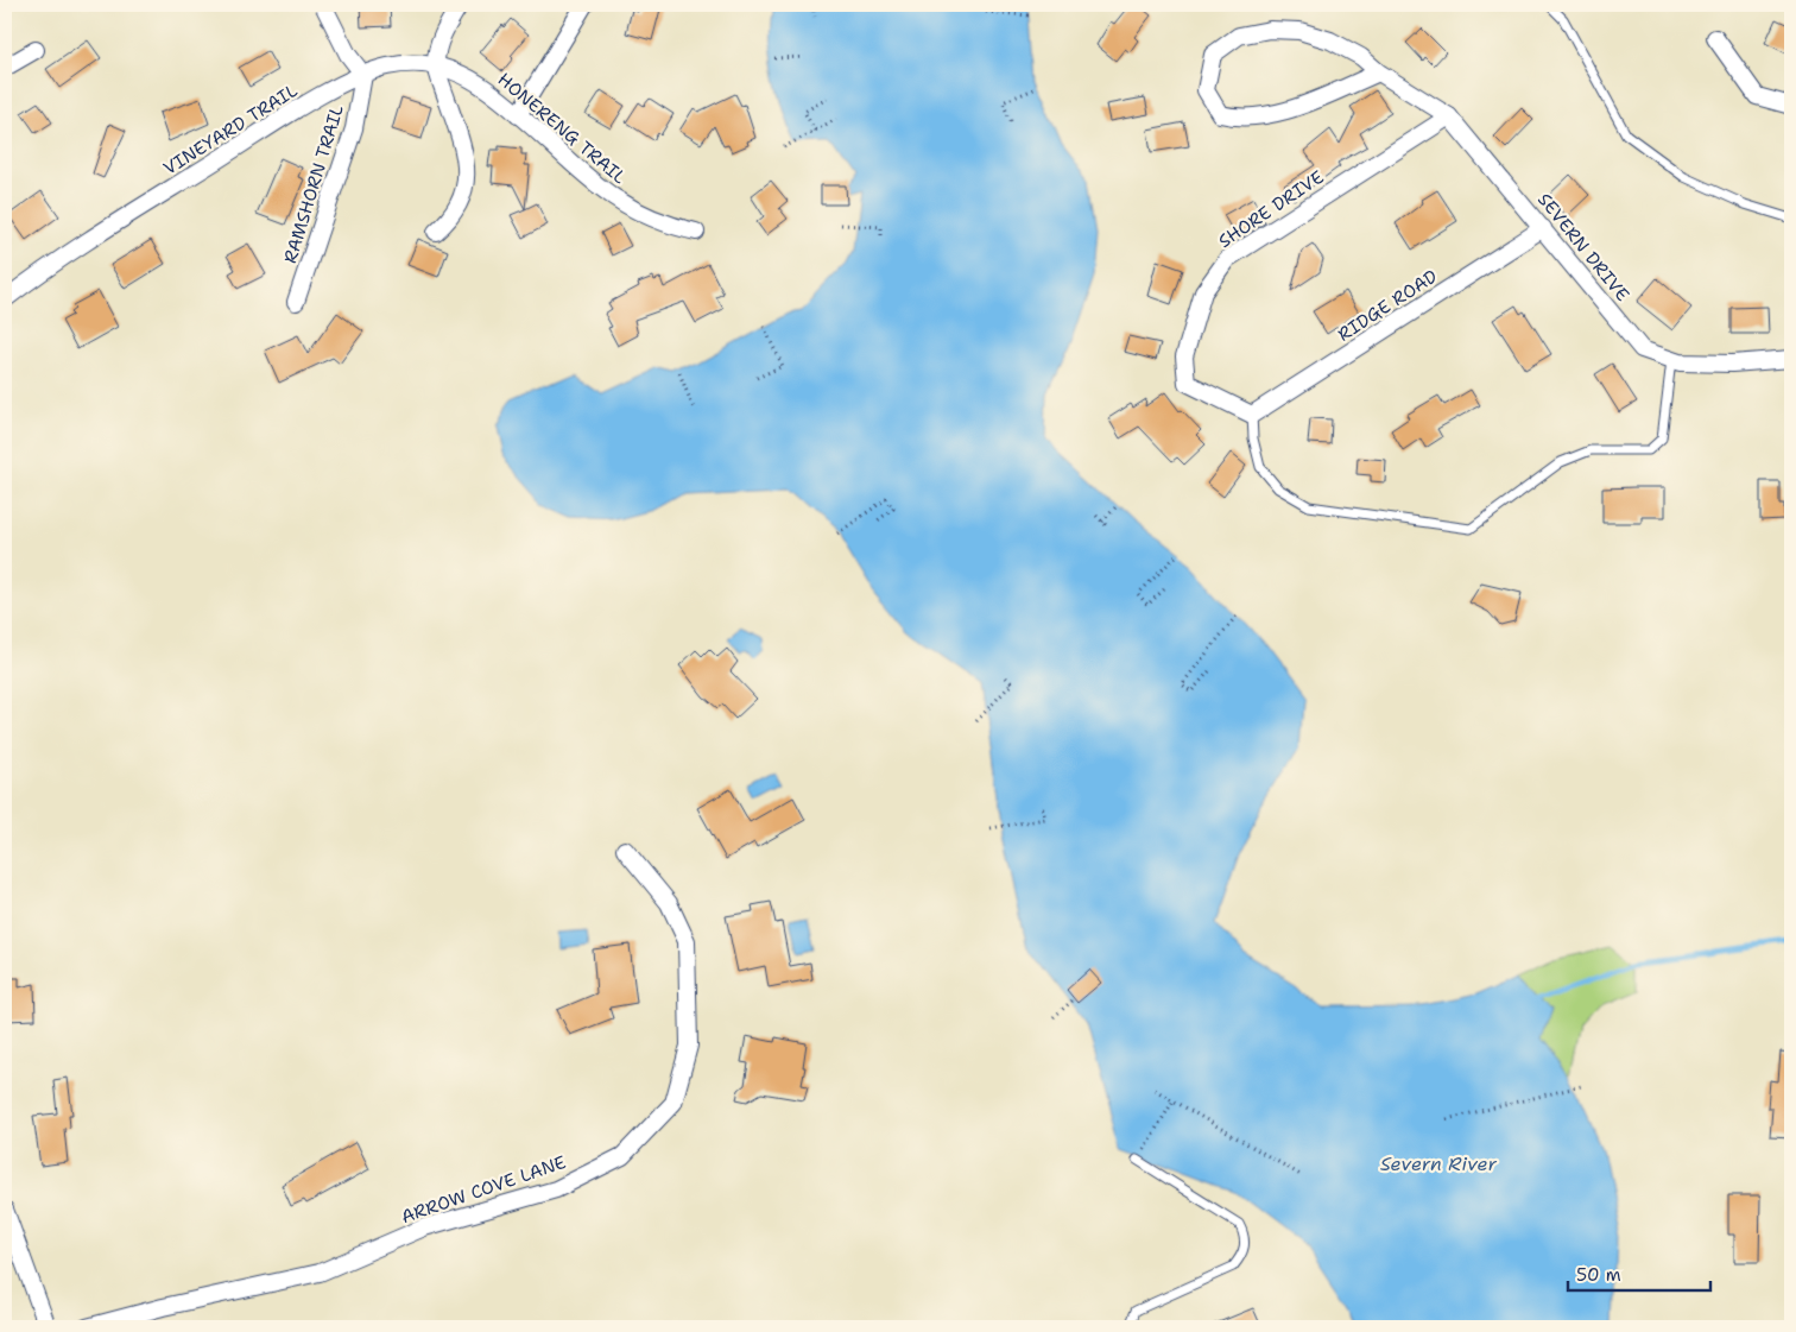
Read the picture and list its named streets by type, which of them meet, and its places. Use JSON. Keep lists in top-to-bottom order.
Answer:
{
  "streets": {
    "street": [
      "HONERENG TRAIL",
      "VINEYARD TRAIL",
      "RAMSHORN TRAIL",
      "SHORE DRIVE",
      "SEVERN DRIVE",
      "RIDGE ROAD",
      "ARROW COVE LANE"
    ]
  },
  "crossings": [
    ["HONERENG TRAIL", "VINEYARD TRAIL"],
    ["VINEYARD TRAIL", "RAMSHORN TRAIL"],
    ["SHORE DRIVE", "SEVERN DRIVE"],
    ["SHORE DRIVE", "RIDGE ROAD"],
    ["SEVERN DRIVE", "RIDGE ROAD"]
  ],
  "water": ["Severn River"],
  "scale_bar": "50 m"
}
